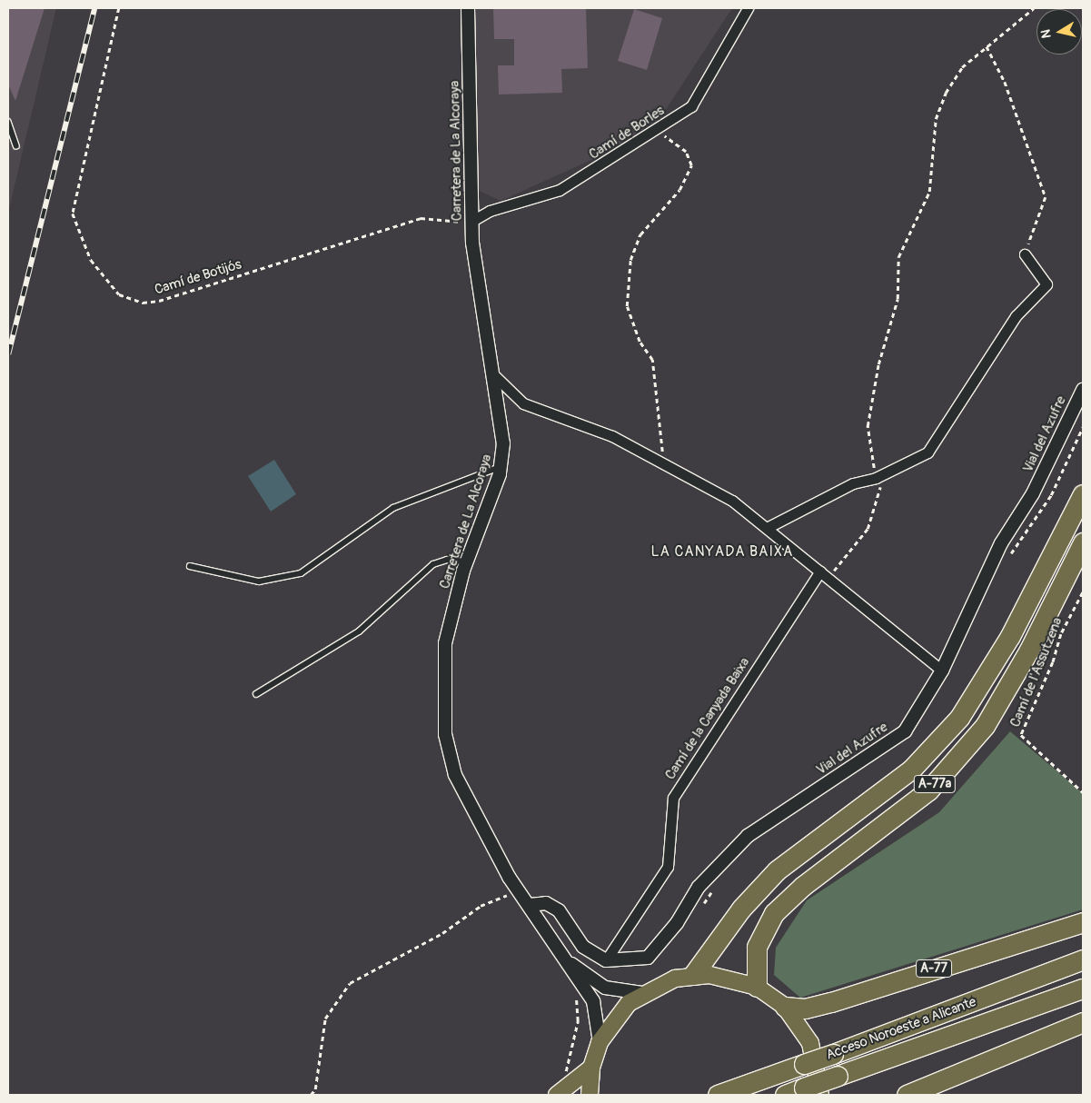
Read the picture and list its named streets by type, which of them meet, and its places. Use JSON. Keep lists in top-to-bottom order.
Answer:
{
  "streets": {
    "highway": ["A-77a", "A-77", "Acceso Noroeste a Alicante"],
    "street": [
      "Camí de Borles",
      "Carretera de La Alcoraya",
      "Vial del Azufre",
      "Camí de la Canyada Baixa"
    ],
    "path": ["Camí de Botijós", "Camí de l'Assutzena"]
  },
  "crossings": [
    ["Camí de Borles", "Carretera de La Alcoraya"],
    ["Camí de Borles", "Camí de Botijós"],
    ["Carretera de La Alcoraya", "Camí de Botijós"],
    ["Vial del Azufre", "Camí de la Canyada Baixa"]
  ],
  "districts": ["LA CANYADA BAIXA"],
  "north": "left"
}
